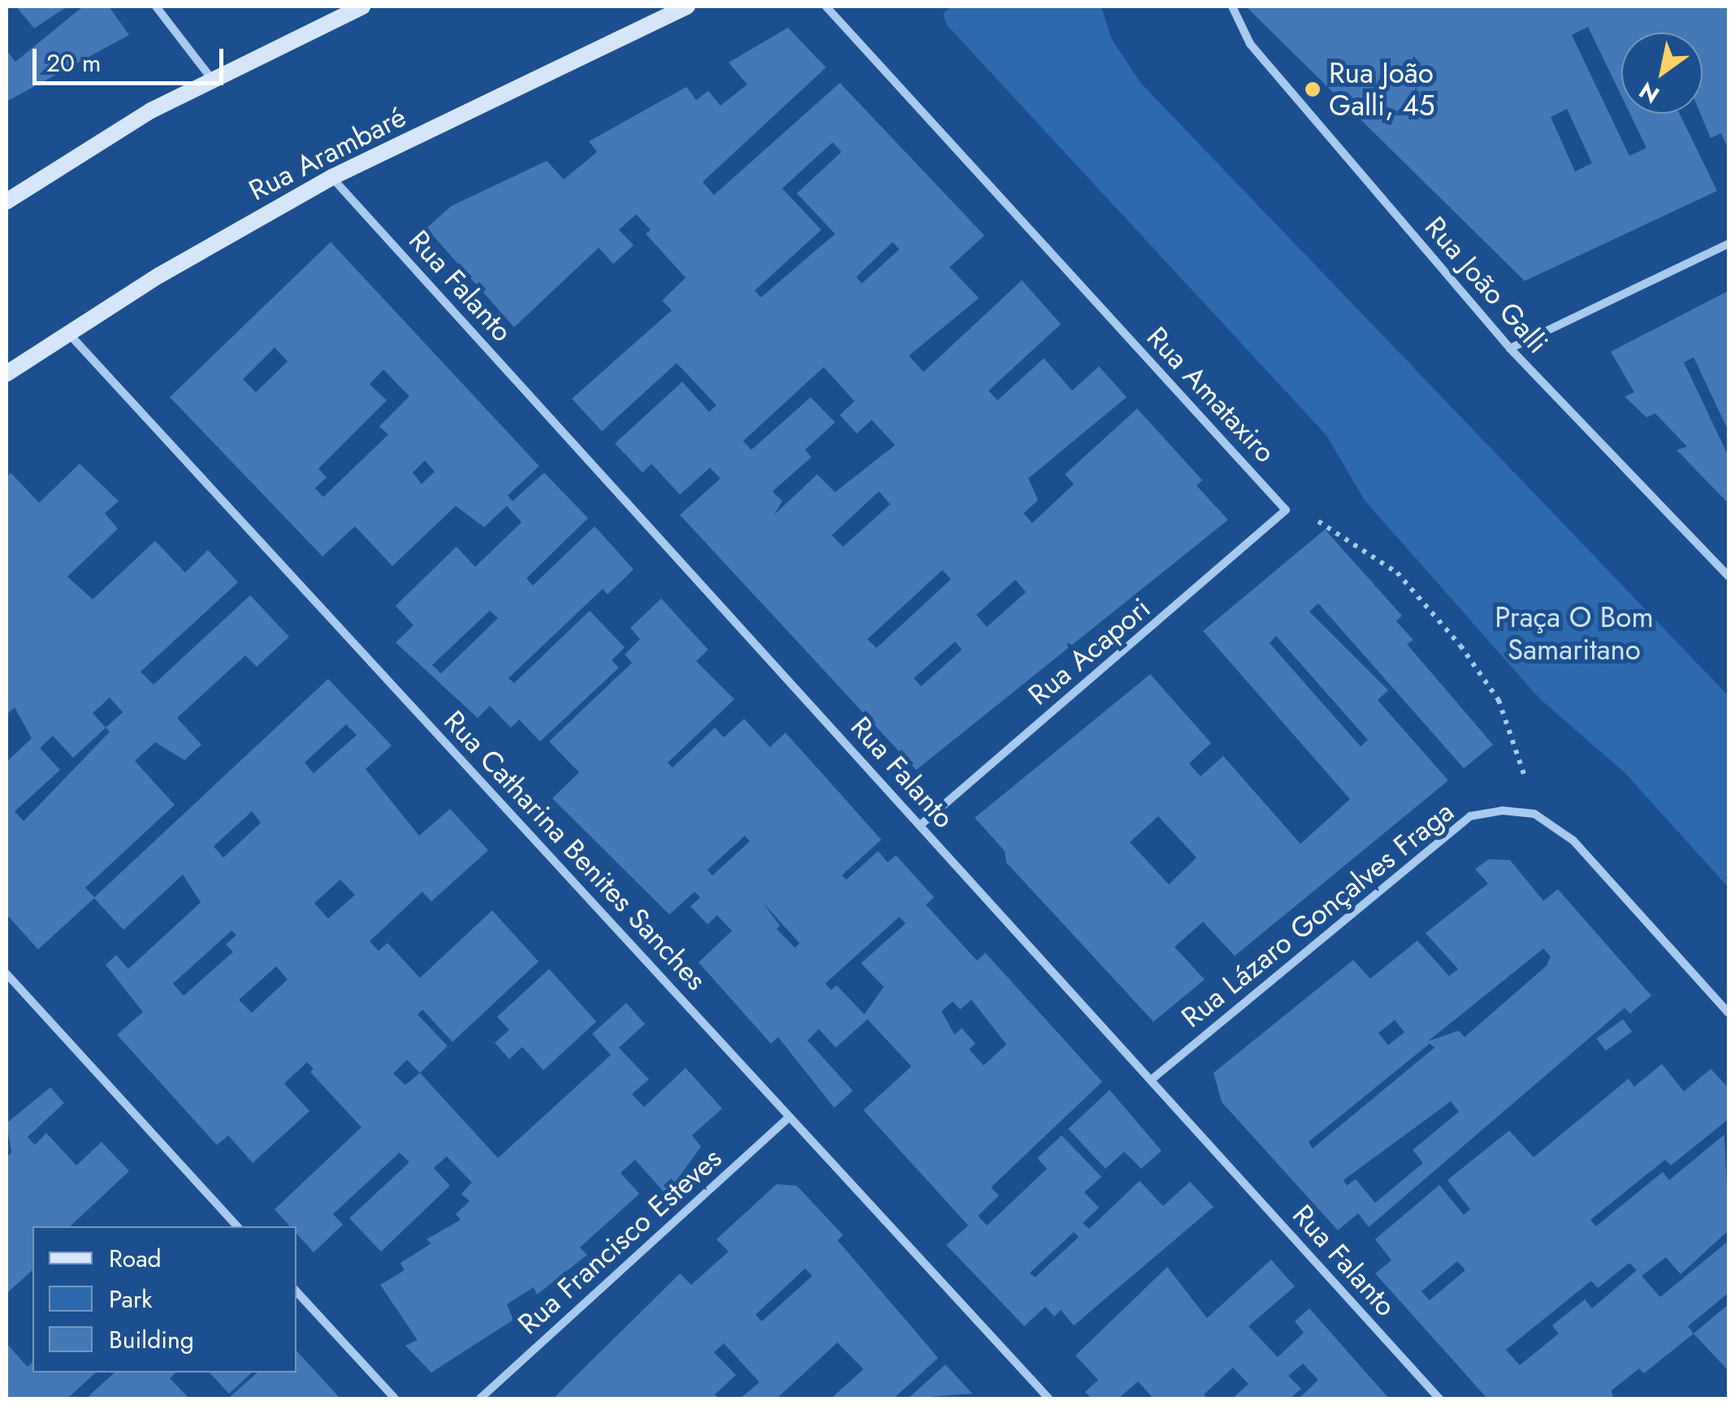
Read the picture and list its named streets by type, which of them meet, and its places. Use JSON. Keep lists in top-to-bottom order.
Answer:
{
  "streets": {
    "main road": ["Rua Arambaré"],
    "street": [
      "Rua João Galli",
      "Rua Falanto",
      "Rua Amataxiro",
      "Rua Acapori",
      "Rua Catharina Benites Sanches",
      "Rua Lázaro Gonçalves Fraga",
      "Rua Francisco Esteves"
    ]
  },
  "crossings": [
    ["Rua Arambaré", "Rua Falanto"],
    ["Rua Arambaré", "Rua Catharina Benites Sanches"],
    ["Rua Falanto", "Rua Acapori"],
    ["Rua Falanto", "Rua Lázaro Gonçalves Fraga"],
    ["Rua Amataxiro", "Rua Acapori"],
    ["Rua Catharina Benites Sanches", "Rua Francisco Esteves"]
  ],
  "parks": ["Praça O Bom Samaritano"],
  "places": ["Rua João Galli, 45"],
  "legend": ["Road", "Park", "Building"],
  "scale_bar": "20 m",
  "north": "bottom left"
}
